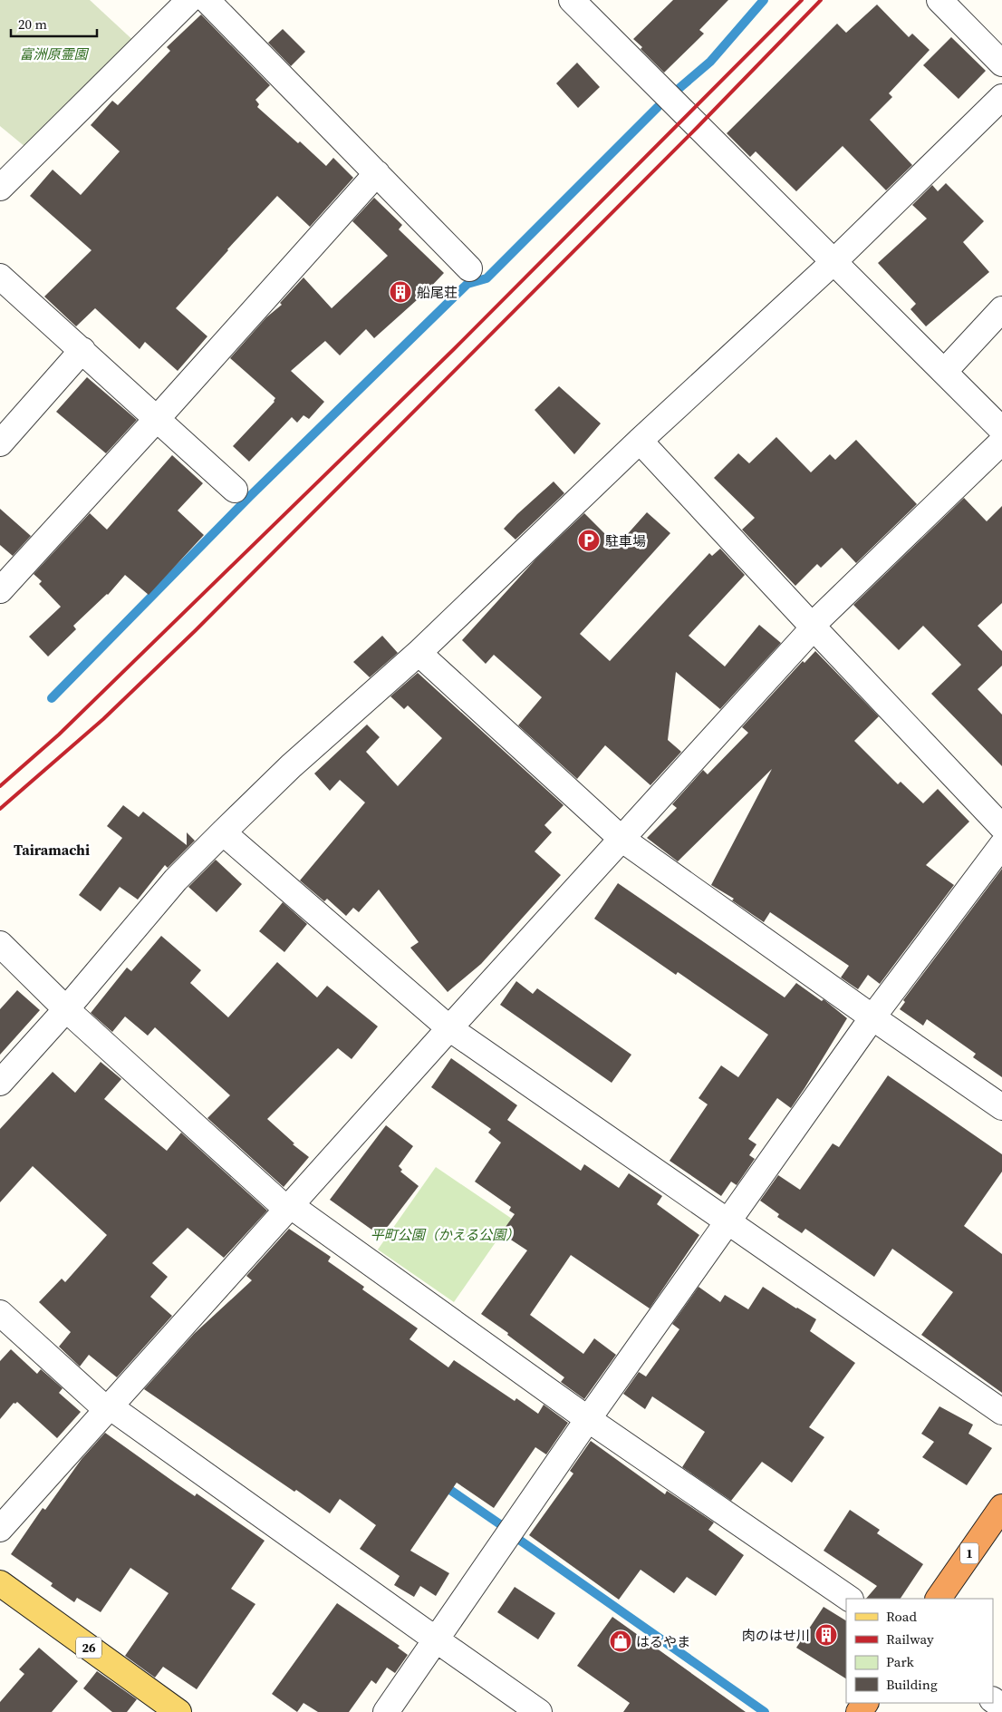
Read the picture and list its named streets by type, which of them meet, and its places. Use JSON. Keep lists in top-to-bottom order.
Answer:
{
  "streets": {
    "highway": ["1"],
    "main road": ["26"]
  },
  "districts": ["Tairamachi"],
  "parks": ["富洲原霊園", "平町公園（かえる公園）"],
  "places": {
    "building": ["船尾荘", "肉のはせ川"],
    "parking": ["駐車場"],
    "shop": ["はるやま"]
  },
  "legend": [
    "Road",
    "Railway",
    "Park",
    "Building"
  ],
  "scale_bar": "20 m"
}
